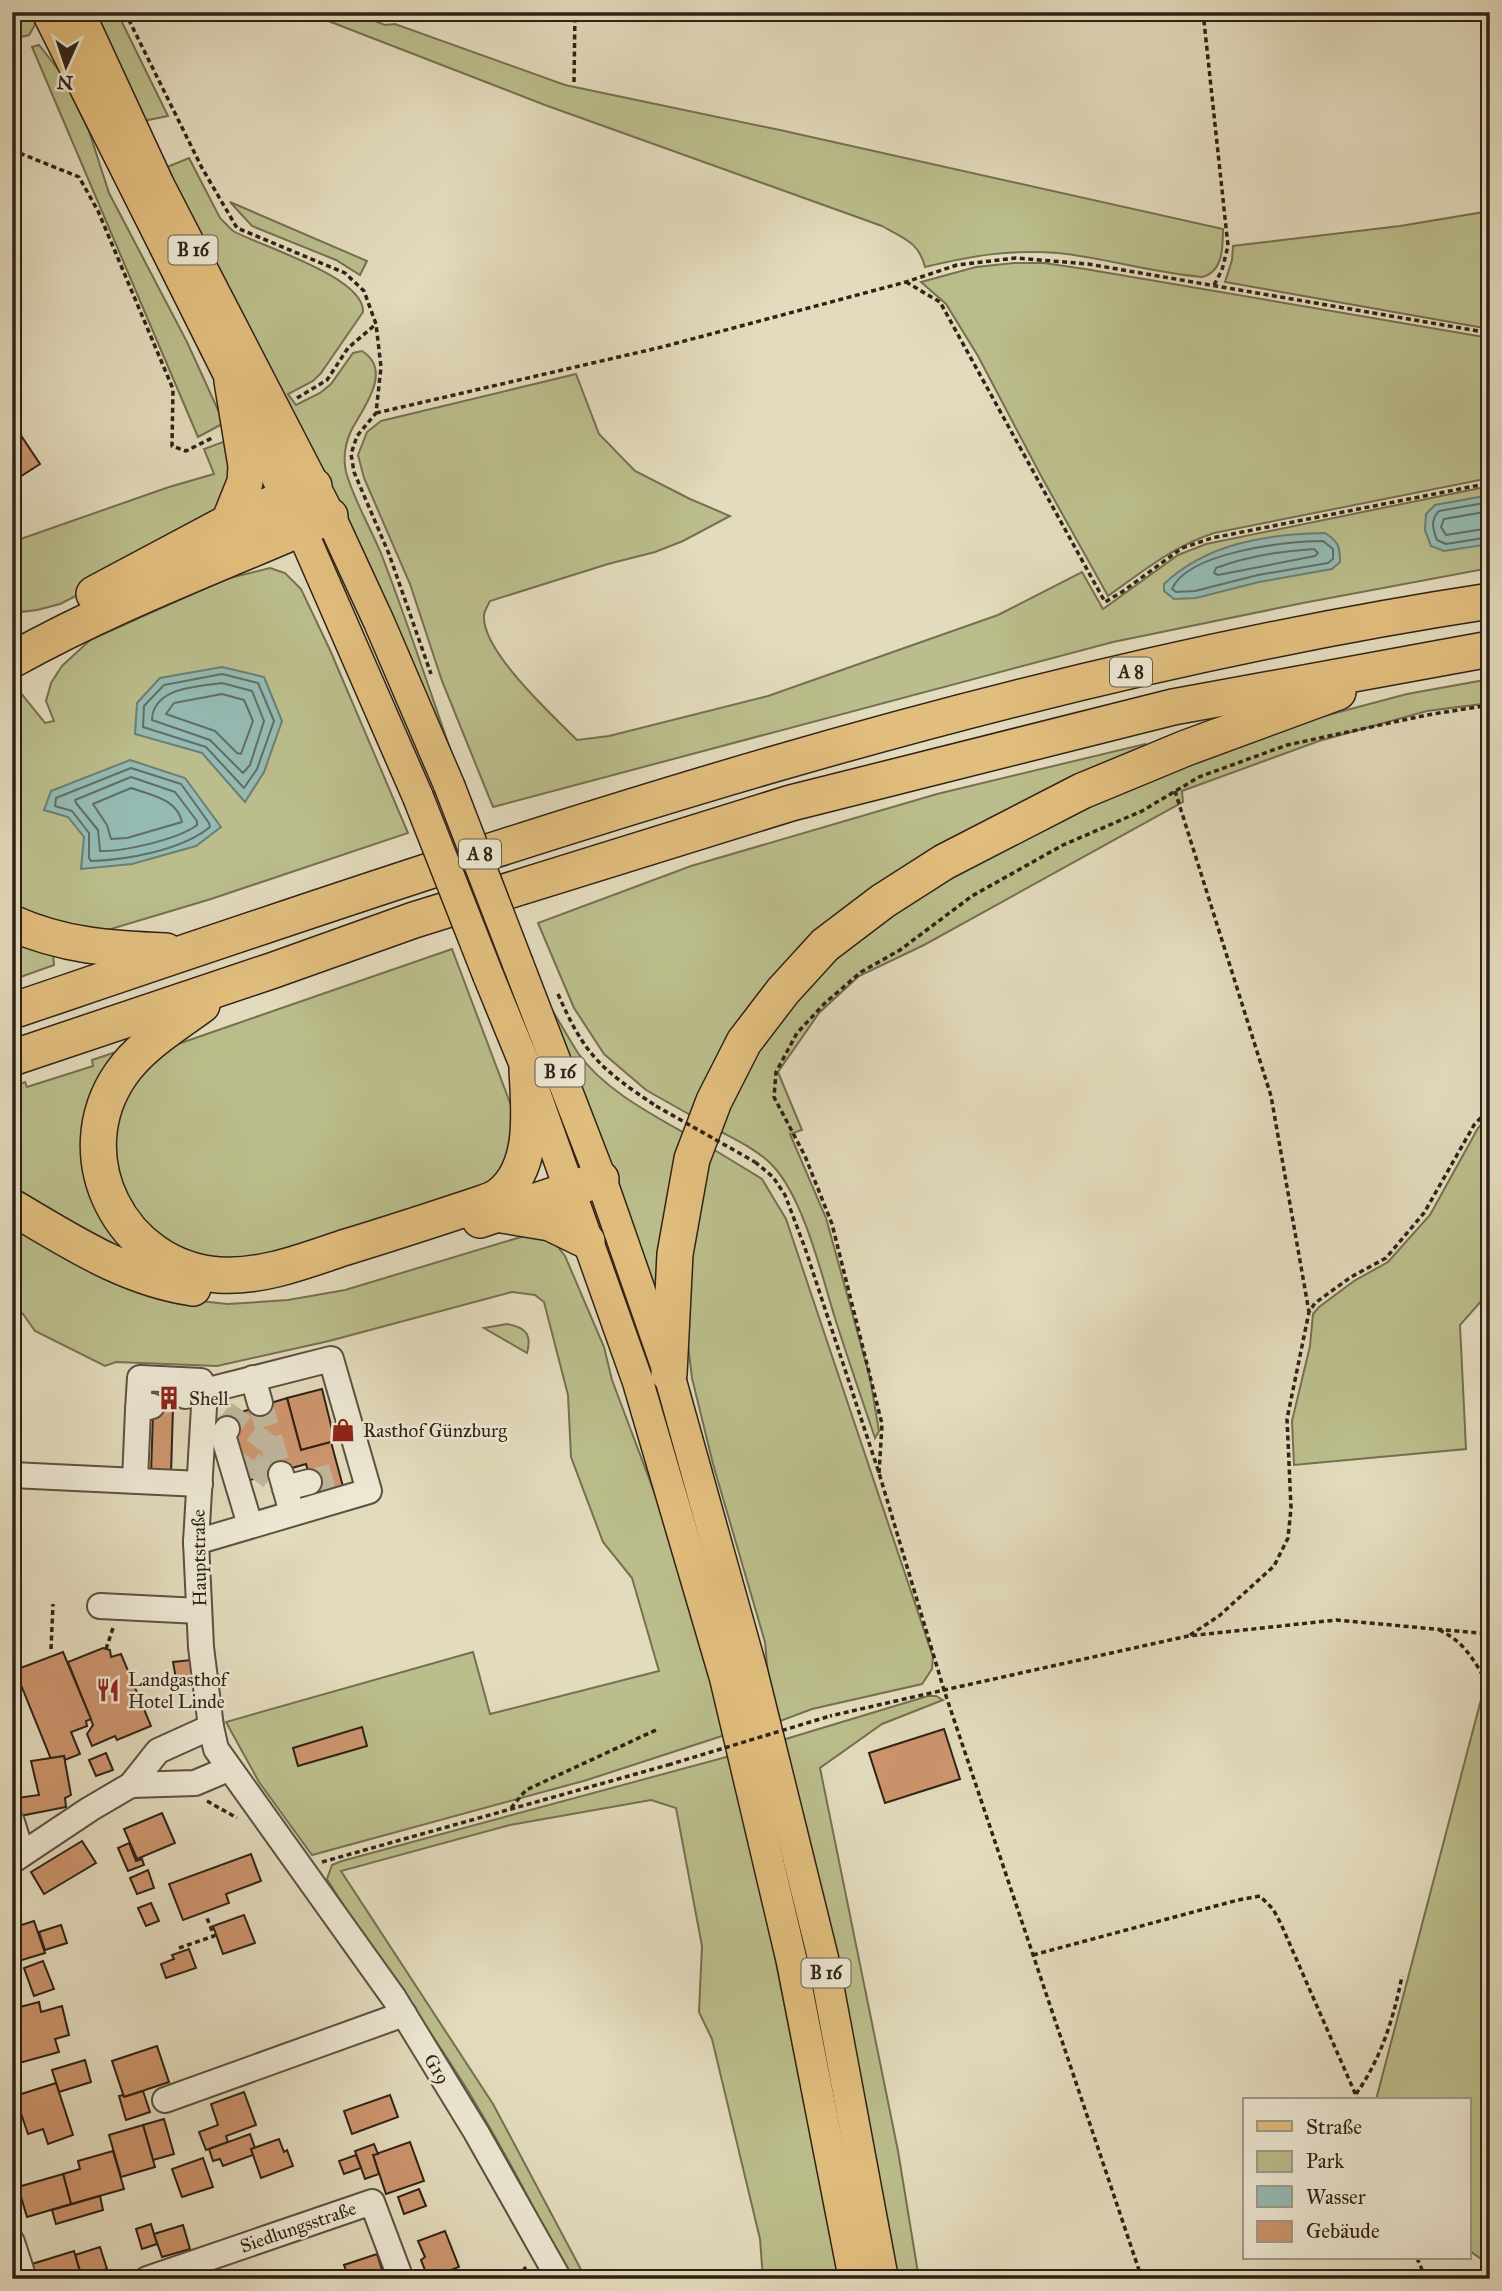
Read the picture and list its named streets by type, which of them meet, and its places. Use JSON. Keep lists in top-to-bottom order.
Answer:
{
  "streets": {
    "highway": ["A 8"],
    "main road": ["B 16"],
    "street": ["Hauptstraße", "G19", "Siedlungsstraße"]
  },
  "crossings": [
    ["Hauptstraße", "G19"]
  ],
  "places": {
    "building": ["Shell"],
    "shop": ["Rasthof Günzburg"],
    "restaurant": ["Landgasthof Hotel Linde"]
  },
  "legend": [
    "Straße",
    "Park",
    "Wasser",
    "Gebäude"
  ],
  "north": "bottom"
}
